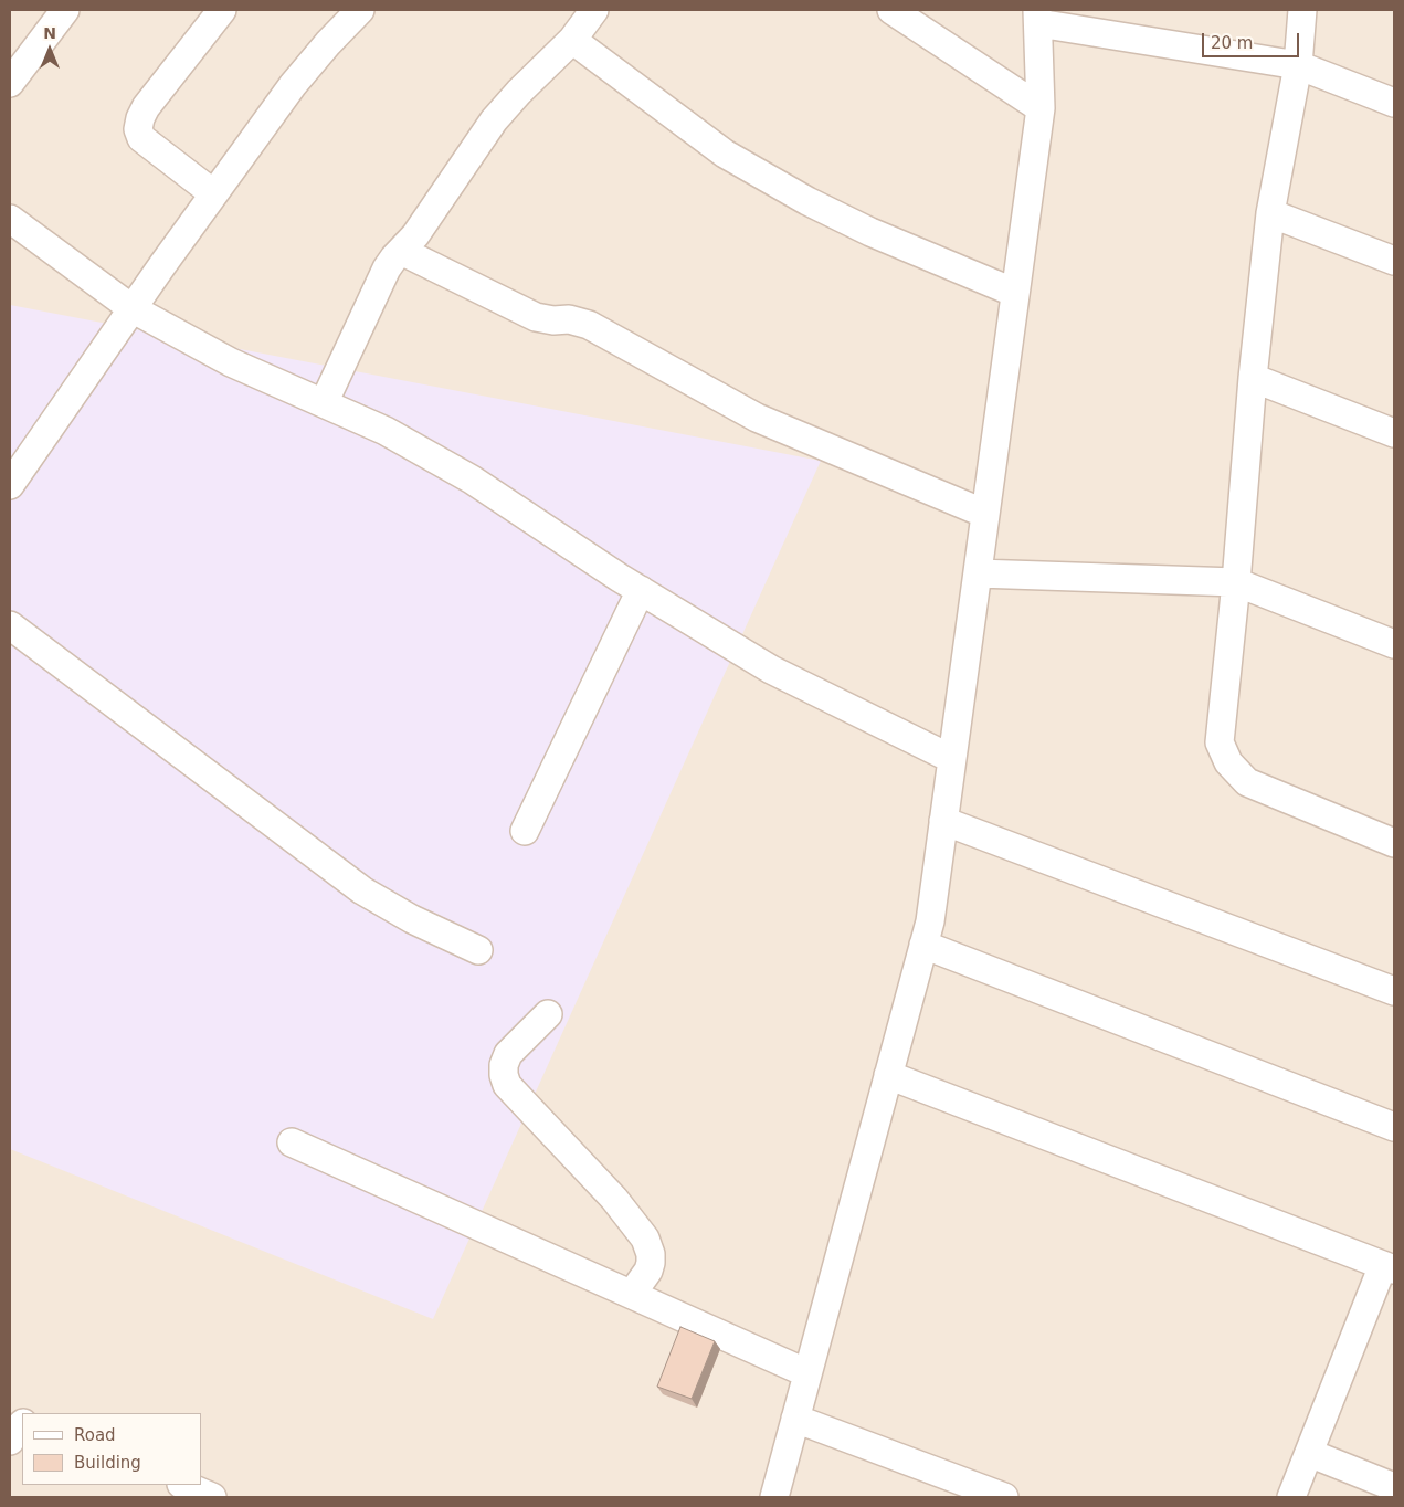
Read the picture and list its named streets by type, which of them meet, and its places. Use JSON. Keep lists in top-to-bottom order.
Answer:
{
  "legend": ["Road", "Building"],
  "scale_bar": "20 m",
  "north": "top"
}
